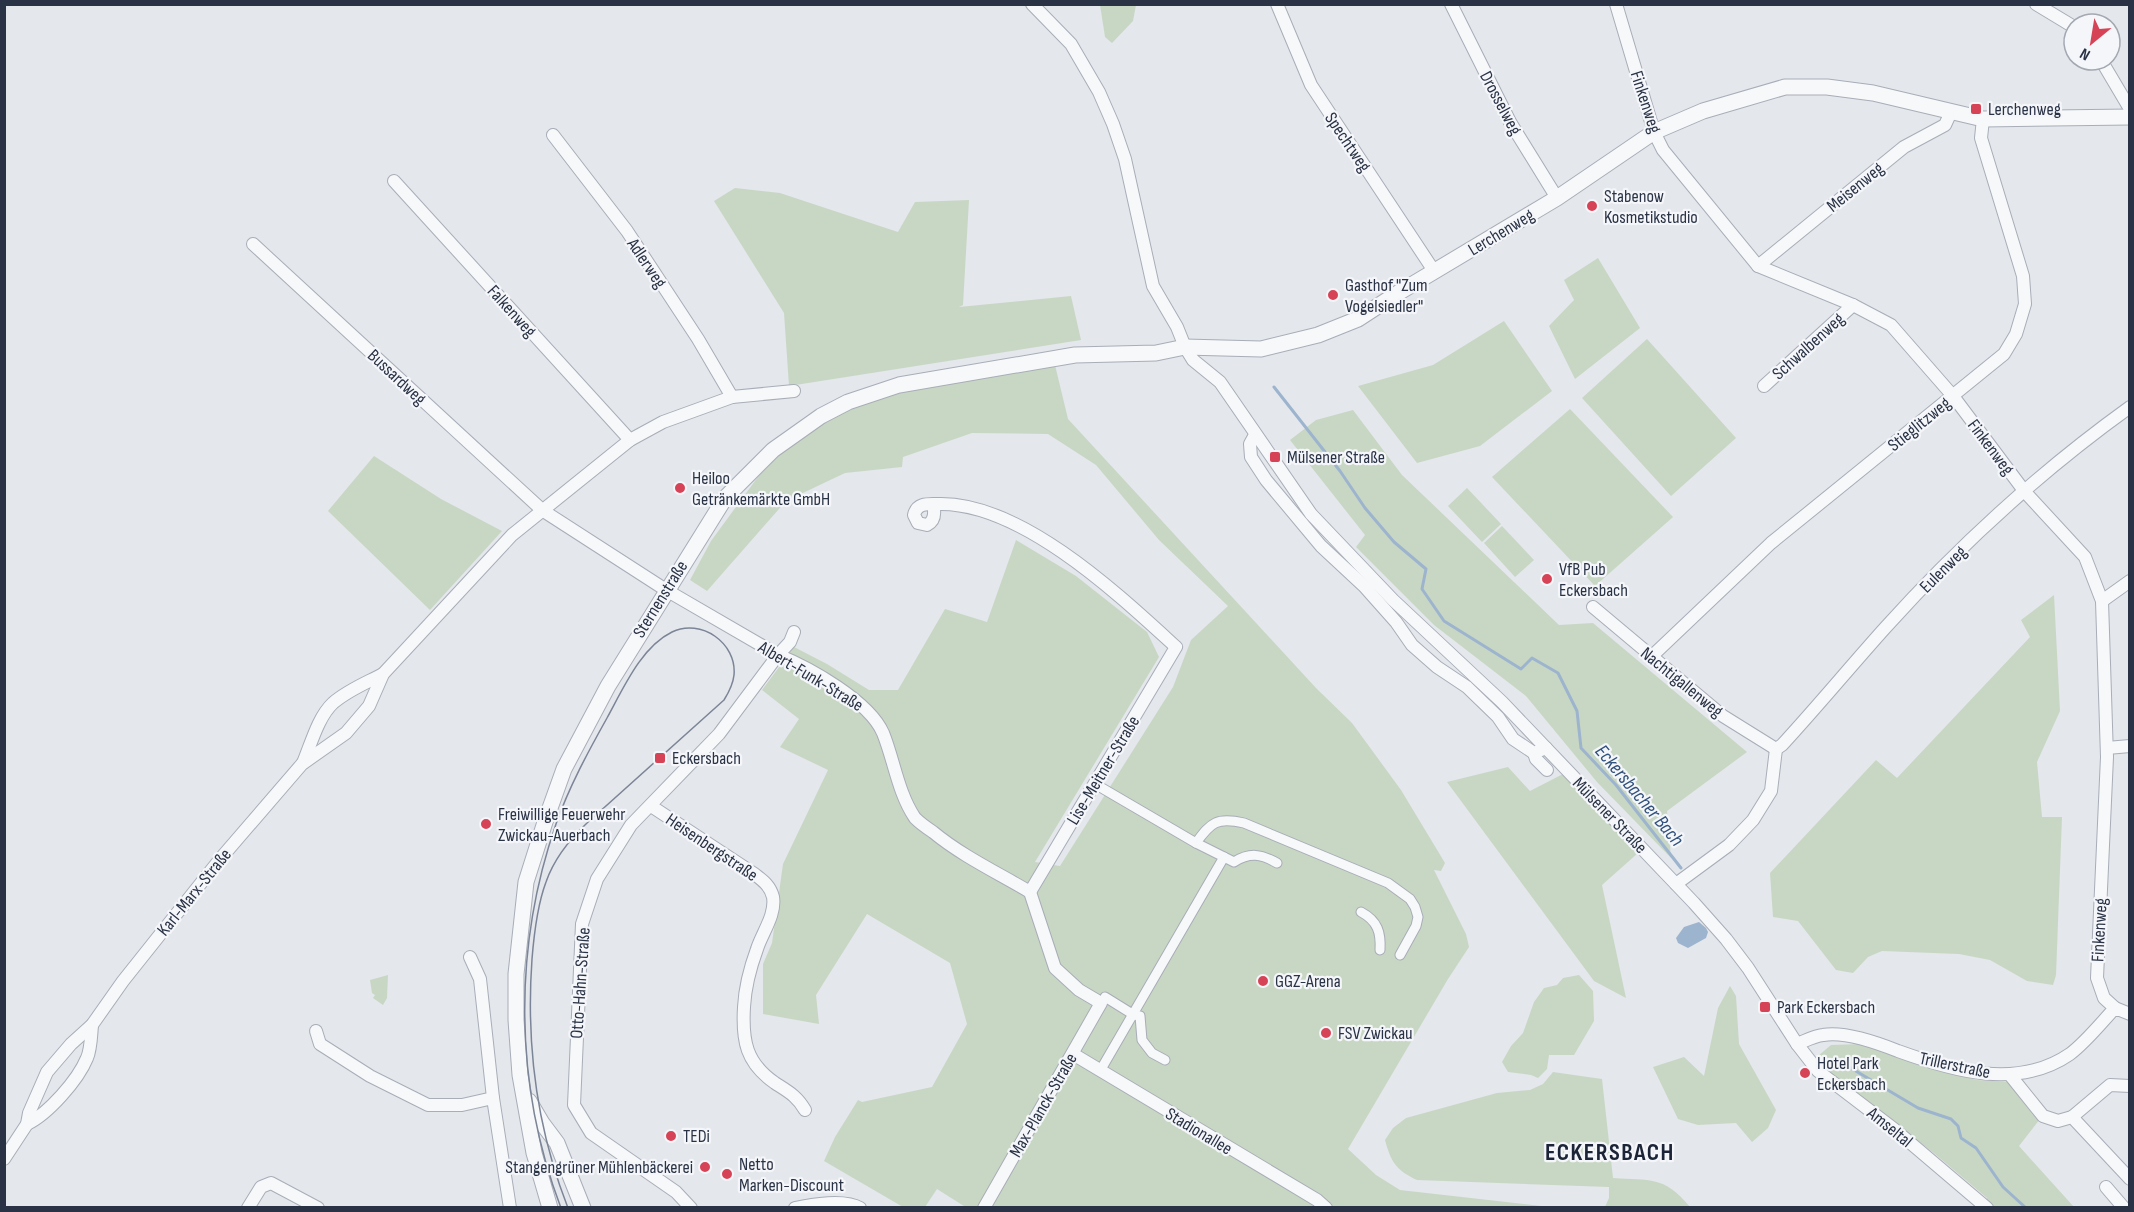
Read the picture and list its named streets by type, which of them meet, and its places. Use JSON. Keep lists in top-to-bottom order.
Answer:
{
  "streets": {
    "street": [
      "Finkenweg",
      "Drosselweg",
      "Spechtweg",
      "Meisenweg",
      "Lerchenweg",
      "Adlerweg",
      "Falkenweg",
      "Schwalbenweg",
      "Bussardweg",
      "Stieglitzweg",
      "Eulenweg",
      "Sternenstraße",
      "Albert-Funk-Straße",
      "Nachtigallenweg",
      "Lise-Meitner-Straße",
      "Mülsener Straße",
      "Heisenbergstraße",
      "Karl-Marx-Straße",
      "Otto-Hahn-Straße",
      "Trillerstraße",
      "Max-Planck-Straße",
      "Amseltal",
      "Stadionallee"
    ]
  },
  "crossings": [
    ["Finkenweg", "Meisenweg"],
    ["Finkenweg", "Lerchenweg"],
    ["Finkenweg", "Schwalbenweg"],
    ["Finkenweg", "Stieglitzweg"],
    ["Finkenweg", "Eulenweg"],
    ["Finkenweg", "Trillerstraße"],
    ["Drosselweg", "Lerchenweg"],
    ["Spechtweg", "Lerchenweg"],
    ["Meisenweg", "Lerchenweg"],
    ["Lerchenweg", "Stieglitzweg"],
    ["Lerchenweg", "Sternenstraße"],
    ["Lerchenweg", "Mülsener Straße"],
    ["Adlerweg", "Karl-Marx-Straße"],
    ["Falkenweg", "Karl-Marx-Straße"],
    ["Bussardweg", "Albert-Funk-Straße"],
    ["Bussardweg", "Karl-Marx-Straße"],
    ["Stieglitzweg", "Nachtigallenweg"],
    ["Eulenweg", "Nachtigallenweg"],
    ["Sternenstraße", "Albert-Funk-Straße"],
    ["Sternenstraße", "Mülsener Straße"],
    ["Albert-Funk-Straße", "Lise-Meitner-Straße"],
    ["Albert-Funk-Straße", "Karl-Marx-Straße"],
    ["Albert-Funk-Straße", "Otto-Hahn-Straße"],
    ["Mülsener Straße", "Trillerstraße"],
    ["Mülsener Straße", "Amseltal"],
    ["Heisenbergstraße", "Otto-Hahn-Straße"],
    ["Trillerstraße", "Amseltal"],
    ["Max-Planck-Straße", "Stadionallee"]
  ],
  "districts": ["ECKERSBACH"],
  "water": ["Eckersbacher Bach"],
  "places": {
    "transit": [
      "Lerchenweg",
      "Mülsener Straße",
      "Eckersbach",
      "Park Eckersbach"
    ],
    "other": [
      "Stabenow Kosmetikstudio",
      "Gasthof \"Zum Vogelsiedler\"",
      "Heiloo Getränkemärkte GmbH",
      "VfB Pub Eckersbach",
      "Freiwillige Feuerwehr Zwickau-Auerbach",
      "GGZ-Arena",
      "FSV Zwickau",
      "Hotel Park Eckersbach",
      "TEDi",
      "Stangengrüner Mühlenbäckerei",
      "Netto Marken-Discount"
    ]
  },
  "north": "bottom left"
}
